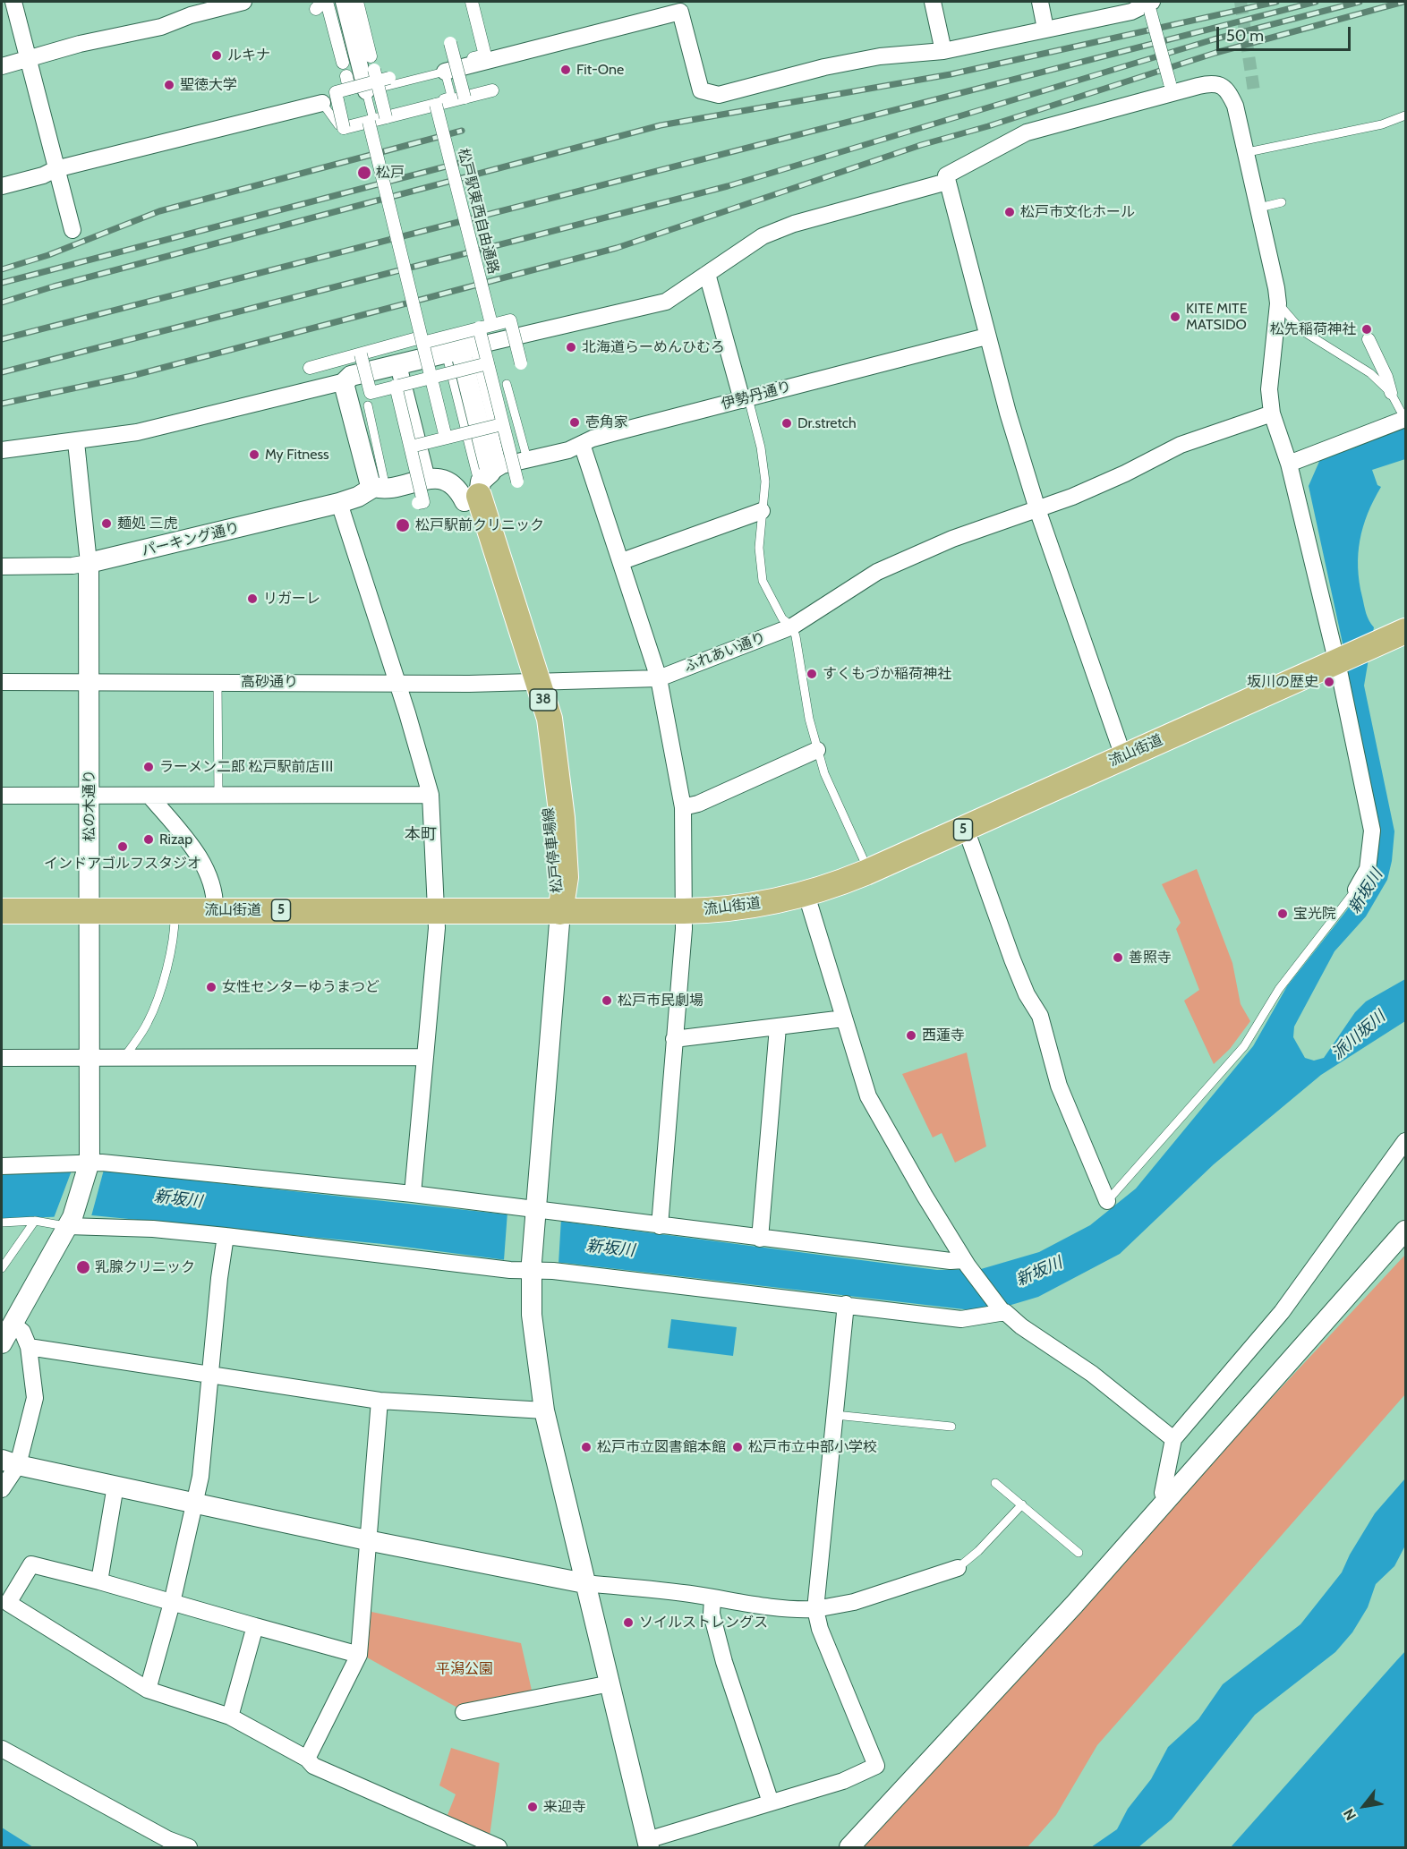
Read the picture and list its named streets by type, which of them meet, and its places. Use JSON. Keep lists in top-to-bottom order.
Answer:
{
  "streets": {
    "main road": [
      "38",
      "流山街道",
      "5",
      "松戸停車場線"
    ],
    "street": [
      "松戸駅東西自由通路",
      "伊勢丹通り",
      "パーキング通り",
      "ふれあい通り",
      "高砂通り",
      "松の木通り"
    ]
  },
  "crossings": [
    ["伊勢丹通り", "松戸停車場線"],
    ["パーキング通り", "松の木通り"],
    ["ふれあい通り", "高砂通り"],
    ["ふれあい通り", "松戸停車場線"],
    ["高砂通り", "松の木通り"],
    ["高砂通り", "松戸停車場線"],
    ["流山街道", "松の木通り"],
    ["流山街道", "松戸停車場線"]
  ],
  "districts": ["本町"],
  "water": ["新坂川", "派川坂川"],
  "parks": ["平潟公園"],
  "places": [
    "ルキナ",
    "Fit-One",
    "聖徳大学",
    "松戸",
    "松戸市文化ホール",
    "KITE MITE MATSIDO",
    "松先稲荷神社",
    "北海道らーめんひむろ",
    "壱角家",
    "Dr.stretch",
    "My Fitness",
    "麺処 三虎",
    "松戸駅前クリニック",
    "リガーレ",
    "すくもづか稲荷神社",
    "坂川の歴史",
    "ラーメン二郎 松戸駅前店Ⅲ",
    "Rizap",
    "インドアゴルフスタジオ",
    "宝光院",
    "善照寺",
    "女性センターゆうまつど",
    "松戸市民劇場",
    "西蓮寺",
    "乳腺クリニック",
    "松戸市立図書館本館",
    "松戸市立中部小学校",
    "ソイルストレングス",
    "来迎寺"
  ],
  "scale_bar": "50 m",
  "north": "bottom left"
}
